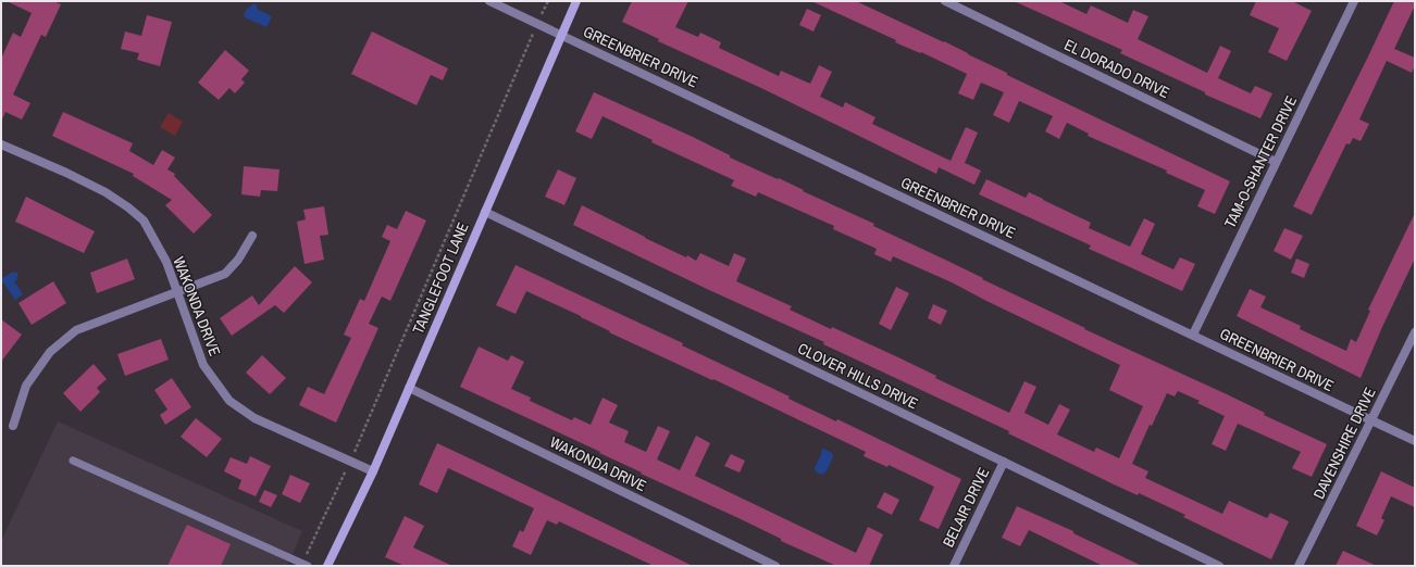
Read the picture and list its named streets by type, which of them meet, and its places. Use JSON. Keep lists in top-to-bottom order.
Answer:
{
  "streets": {
    "main road": ["TANGLEFOOT LANE"],
    "street": [
      "GREENBRIER DRIVE",
      "EL DORADO DRIVE",
      "TAM-O-SHANTER DRIVE",
      "WAKONDA DRIVE",
      "CLOVER HILLS DRIVE",
      "DAVENSHIRE DRIVE",
      "BELAIR DRIVE"
    ]
  },
  "crossings": [
    ["GREENBRIER DRIVE", "TAM-O-SHANTER DRIVE"],
    ["GREENBRIER DRIVE", "TANGLEFOOT LANE"],
    ["GREENBRIER DRIVE", "DAVENSHIRE DRIVE"],
    ["EL DORADO DRIVE", "TAM-O-SHANTER DRIVE"],
    ["TANGLEFOOT LANE", "WAKONDA DRIVE"],
    ["TANGLEFOOT LANE", "CLOVER HILLS DRIVE"],
    ["CLOVER HILLS DRIVE", "BELAIR DRIVE"]
  ]
}
